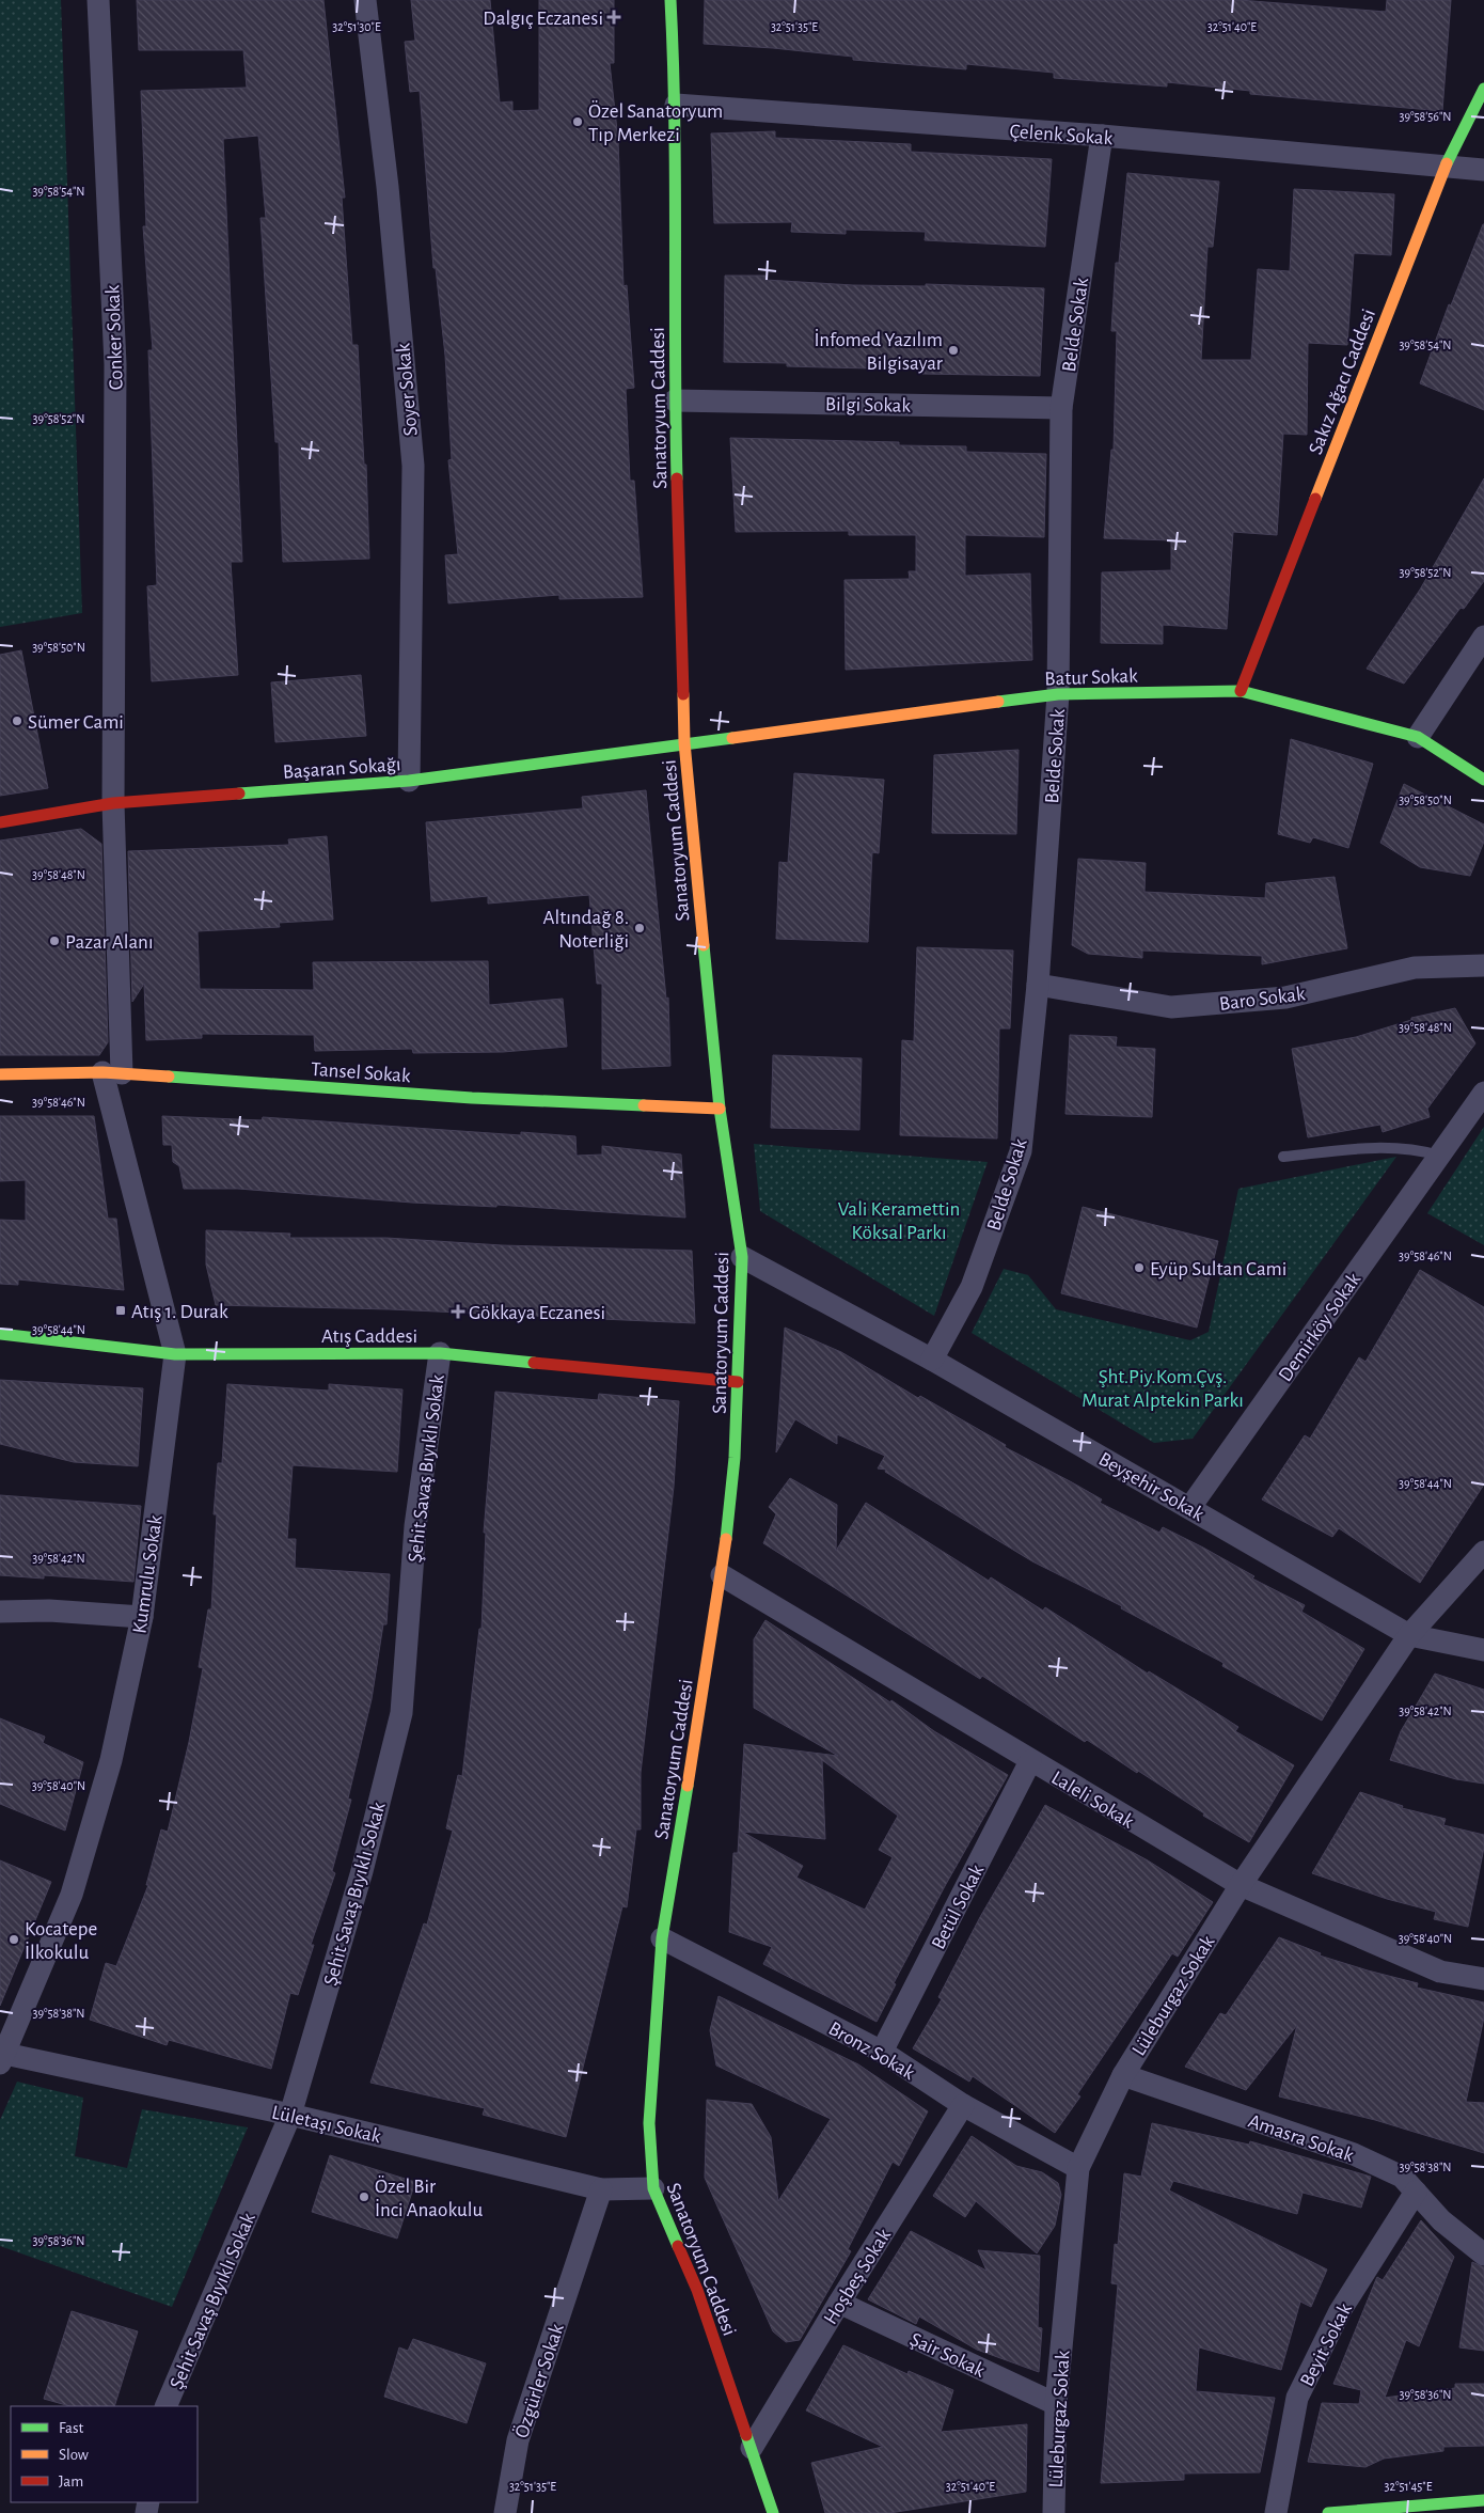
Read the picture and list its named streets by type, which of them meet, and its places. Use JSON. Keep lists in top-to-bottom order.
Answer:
{
  "streets": {
    "street": [
      "Çelenk Sokak",
      "Belde Sokak",
      "Conker Sokak",
      "Sakız Ağacı Caddesi",
      "Soyer Sokak",
      "Bilgi Sokak",
      "Sanatoryum Caddesi",
      "Batur Sokak",
      "Başaran Sokağı",
      "Baro Sokak",
      "Tansel Sokak",
      "Demirköy Sokak",
      "Atış Caddesi",
      "Şehit Savaş Bıyıklı Sokak",
      "Beyşehir Sokak",
      "Kumrulu Sokak",
      "Laleli Sokak",
      "Betül Sokak",
      "Lüleburgaz Sokak",
      "Bronz Sokak",
      "Lületaşı Sokak",
      "Amasra Sokak",
      "Hoşbeş Sokak",
      "Beyit Sokak",
      "Şair Sokak",
      "Özgürler Sokak"
    ]
  },
  "crossings": [
    ["Çelenk Sokak", "Belde Sokak"],
    ["Çelenk Sokak", "Sakız Ağacı Caddesi"],
    ["Çelenk Sokak", "Sanatoryum Caddesi"],
    ["Belde Sokak", "Bilgi Sokak"],
    ["Belde Sokak", "Batur Sokak"],
    ["Belde Sokak", "Baro Sokak"],
    ["Belde Sokak", "Beyşehir Sokak"],
    ["Conker Sokak", "Başaran Sokağı"],
    ["Conker Sokak", "Tansel Sokak"],
    ["Conker Sokak", "Kumrulu Sokak"],
    ["Sakız Ağacı Caddesi", "Batur Sokak"],
    ["Soyer Sokak", "Başaran Sokağı"],
    ["Bilgi Sokak", "Sanatoryum Caddesi"],
    ["Sanatoryum Caddesi", "Batur Sokak"],
    ["Sanatoryum Caddesi", "Başaran Sokağı"],
    ["Sanatoryum Caddesi", "Tansel Sokak"],
    ["Sanatoryum Caddesi", "Atış Caddesi"],
    ["Sanatoryum Caddesi", "Beyşehir Sokak"],
    ["Sanatoryum Caddesi", "Laleli Sokak"],
    ["Sanatoryum Caddesi", "Bronz Sokak"],
    ["Sanatoryum Caddesi", "Lületaşı Sokak"],
    ["Sanatoryum Caddesi", "Hoşbeş Sokak"],
    ["Batur Sokak", "Başaran Sokağı"],
    ["Tansel Sokak", "Kumrulu Sokak"],
    ["Demirköy Sokak", "Beyşehir Sokak"],
    ["Atış Caddesi", "Şehit Savaş Bıyıklı Sokak"],
    ["Atış Caddesi", "Kumrulu Sokak"],
    ["Şehit Savaş Bıyıklı Sokak", "Lületaşı Sokak"],
    ["Beyşehir Sokak", "Lüleburgaz Sokak"],
    ["Kumrulu Sokak", "Lületaşı Sokak"],
    ["Laleli Sokak", "Betül Sokak"],
    ["Laleli Sokak", "Lüleburgaz Sokak"],
    ["Betül Sokak", "Bronz Sokak"],
    ["Lüleburgaz Sokak", "Bronz Sokak"],
    ["Lüleburgaz Sokak", "Amasra Sokak"],
    ["Lüleburgaz Sokak", "Şair Sokak"],
    ["Bronz Sokak", "Hoşbeş Sokak"],
    ["Lületaşı Sokak", "Özgürler Sokak"],
    ["Amasra Sokak", "Beyit Sokak"],
    ["Hoşbeş Sokak", "Şair Sokak"]
  ],
  "parks": ["Vali Keramettin Köksal Parkı", "Şht.Piy.Kom.Çvş. Murat Alptekin Parkı"],
  "places": {
    "health": ["Dalgıç Eczanesi", "Gökkaya Eczanesi"],
    "other": [
      "Özel Sanatoryum Tıp Merkezi",
      "İnfomed Yazılım Bilgisayar",
      "Sümer Cami",
      "Altındağ 8. Noterliği",
      "Pazar Alanı",
      "Eyüp Sultan Cami",
      "Kocatepe İlkokulu",
      "Özel Bir İnci Anaokulu"
    ],
    "transit": ["Atış 1. Durak"]
  },
  "legend": ["Fast", "Slow", "Jam"],
  "coordinates": [
    "32°51'30\"E",
    "32°51'35\"E",
    "32°51'40\"E",
    "39°58'56\"N",
    "39°58'54\"N",
    "39°58'52\"N",
    "39°58'50\"N",
    "39°58'48\"N",
    "39°58'46\"N",
    "39°58'44\"N",
    "39°58'42\"N",
    "39°58'40\"N",
    "39°58'38\"N",
    "39°58'36\"N",
    "32°51'45\"E"
  ]
}
